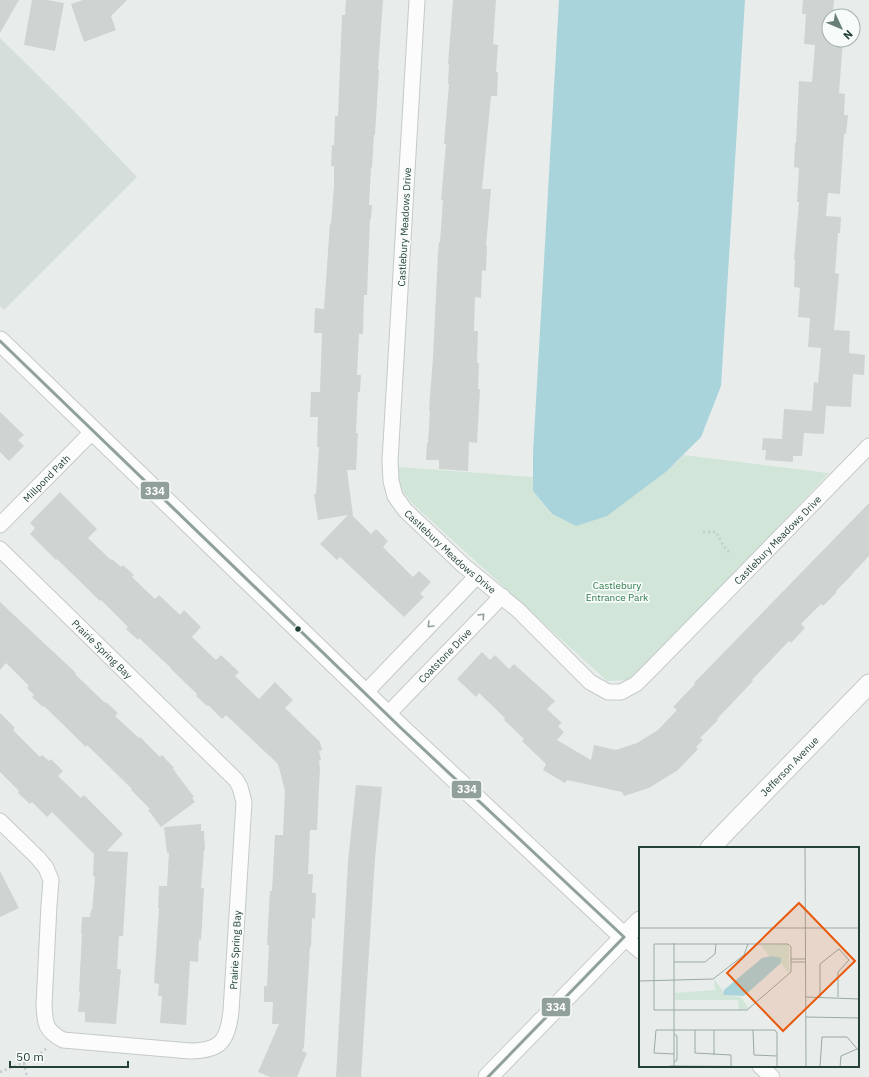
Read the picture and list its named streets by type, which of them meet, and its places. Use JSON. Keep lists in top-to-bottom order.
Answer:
{
  "streets": {
    "street": [
      "Castlebury Meadows Drive",
      "Millpond Path",
      "Prairie Spring Bay",
      "Coatstone Drive",
      "Jefferson Avenue"
    ]
  },
  "crossings": [
    ["Castlebury Meadows Drive", "Coatstone Drive"]
  ],
  "parks": ["Castlebury Entrance Park"],
  "lines": ["transit line 334"],
  "scale_bar": "50 m",
  "north": "bottom right"
}
